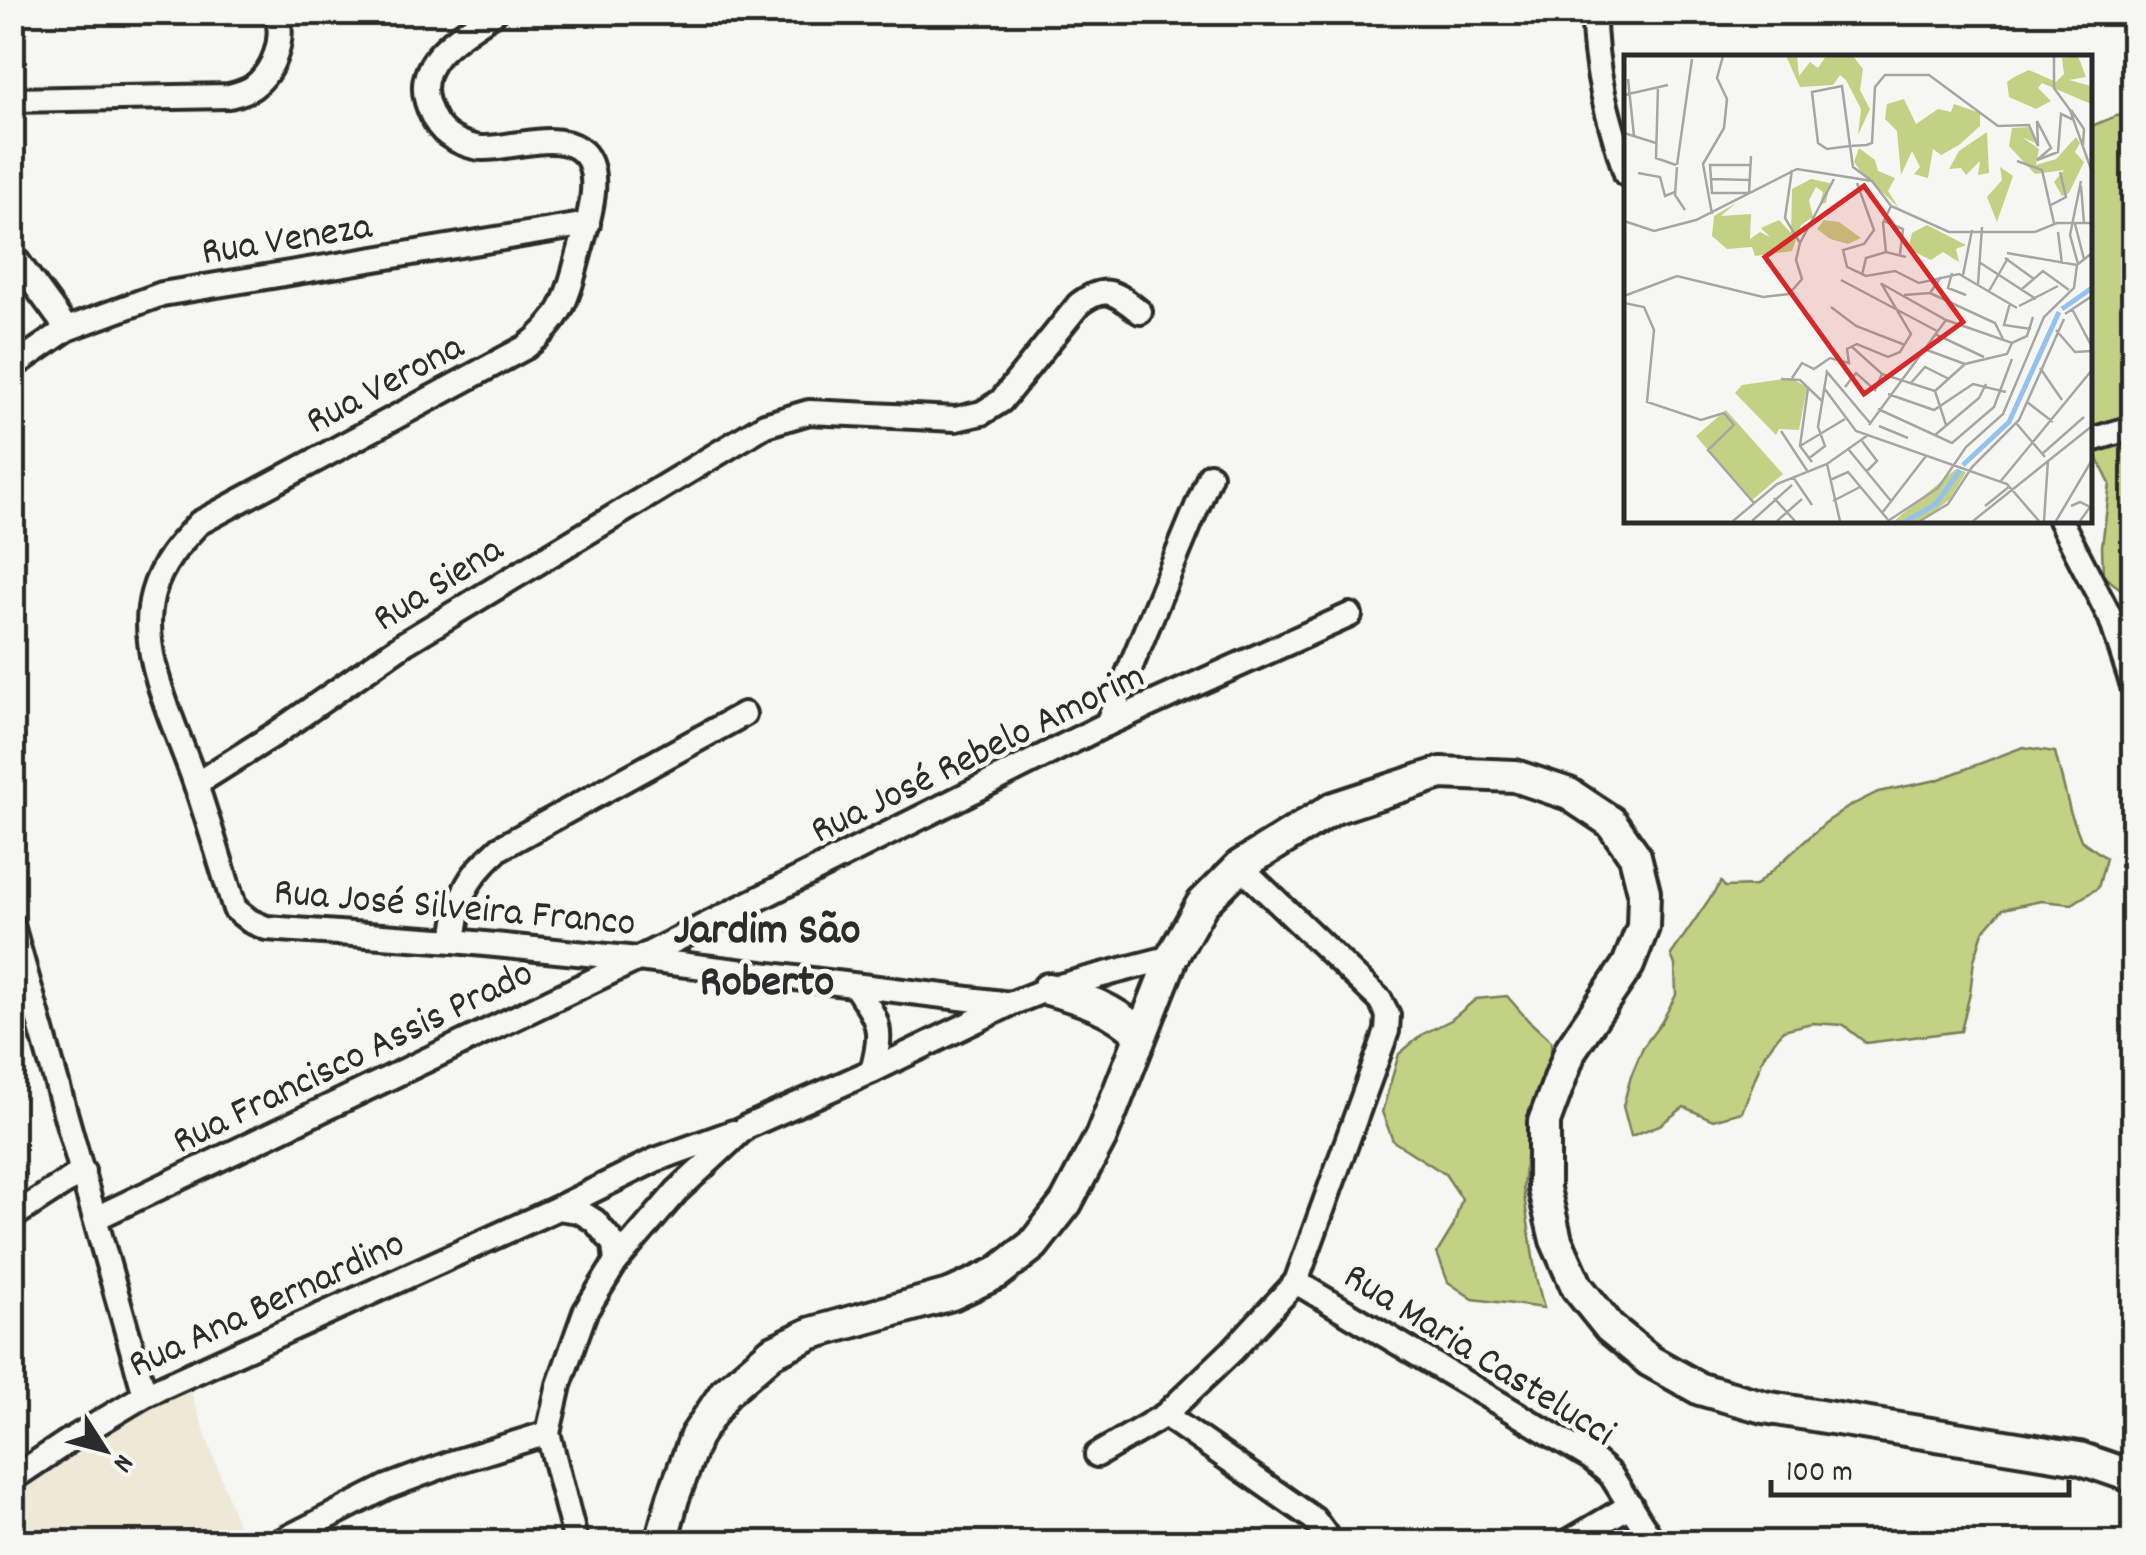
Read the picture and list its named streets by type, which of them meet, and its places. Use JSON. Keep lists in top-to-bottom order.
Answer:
{
  "streets": {
    "street": [
      "Rua Veneza",
      "Rua Verona",
      "Rua Siena",
      "Rua José Rebelo Amorim",
      "Rua José Silveira Franco",
      "Rua Francisco Assis Prado",
      "Rua Ana Bernardino",
      "Rua Maria Castelucci"
    ]
  },
  "crossings": [
    ["Rua Veneza", "Rua Verona"],
    ["Rua Verona", "Rua Siena"],
    ["Rua Verona", "Rua José Silveira Franco"],
    ["Rua José Rebelo Amorim", "Rua José Silveira Franco"],
    ["Rua José Rebelo Amorim", "Rua Francisco Assis Prado"],
    ["Rua José Silveira Franco", "Rua Francisco Assis Prado"],
    ["Rua José Silveira Franco", "Rua Ana Bernardino"]
  ],
  "districts": ["Jardim São Roberto"],
  "scale_bar": "100 m",
  "north": "bottom right"
}
